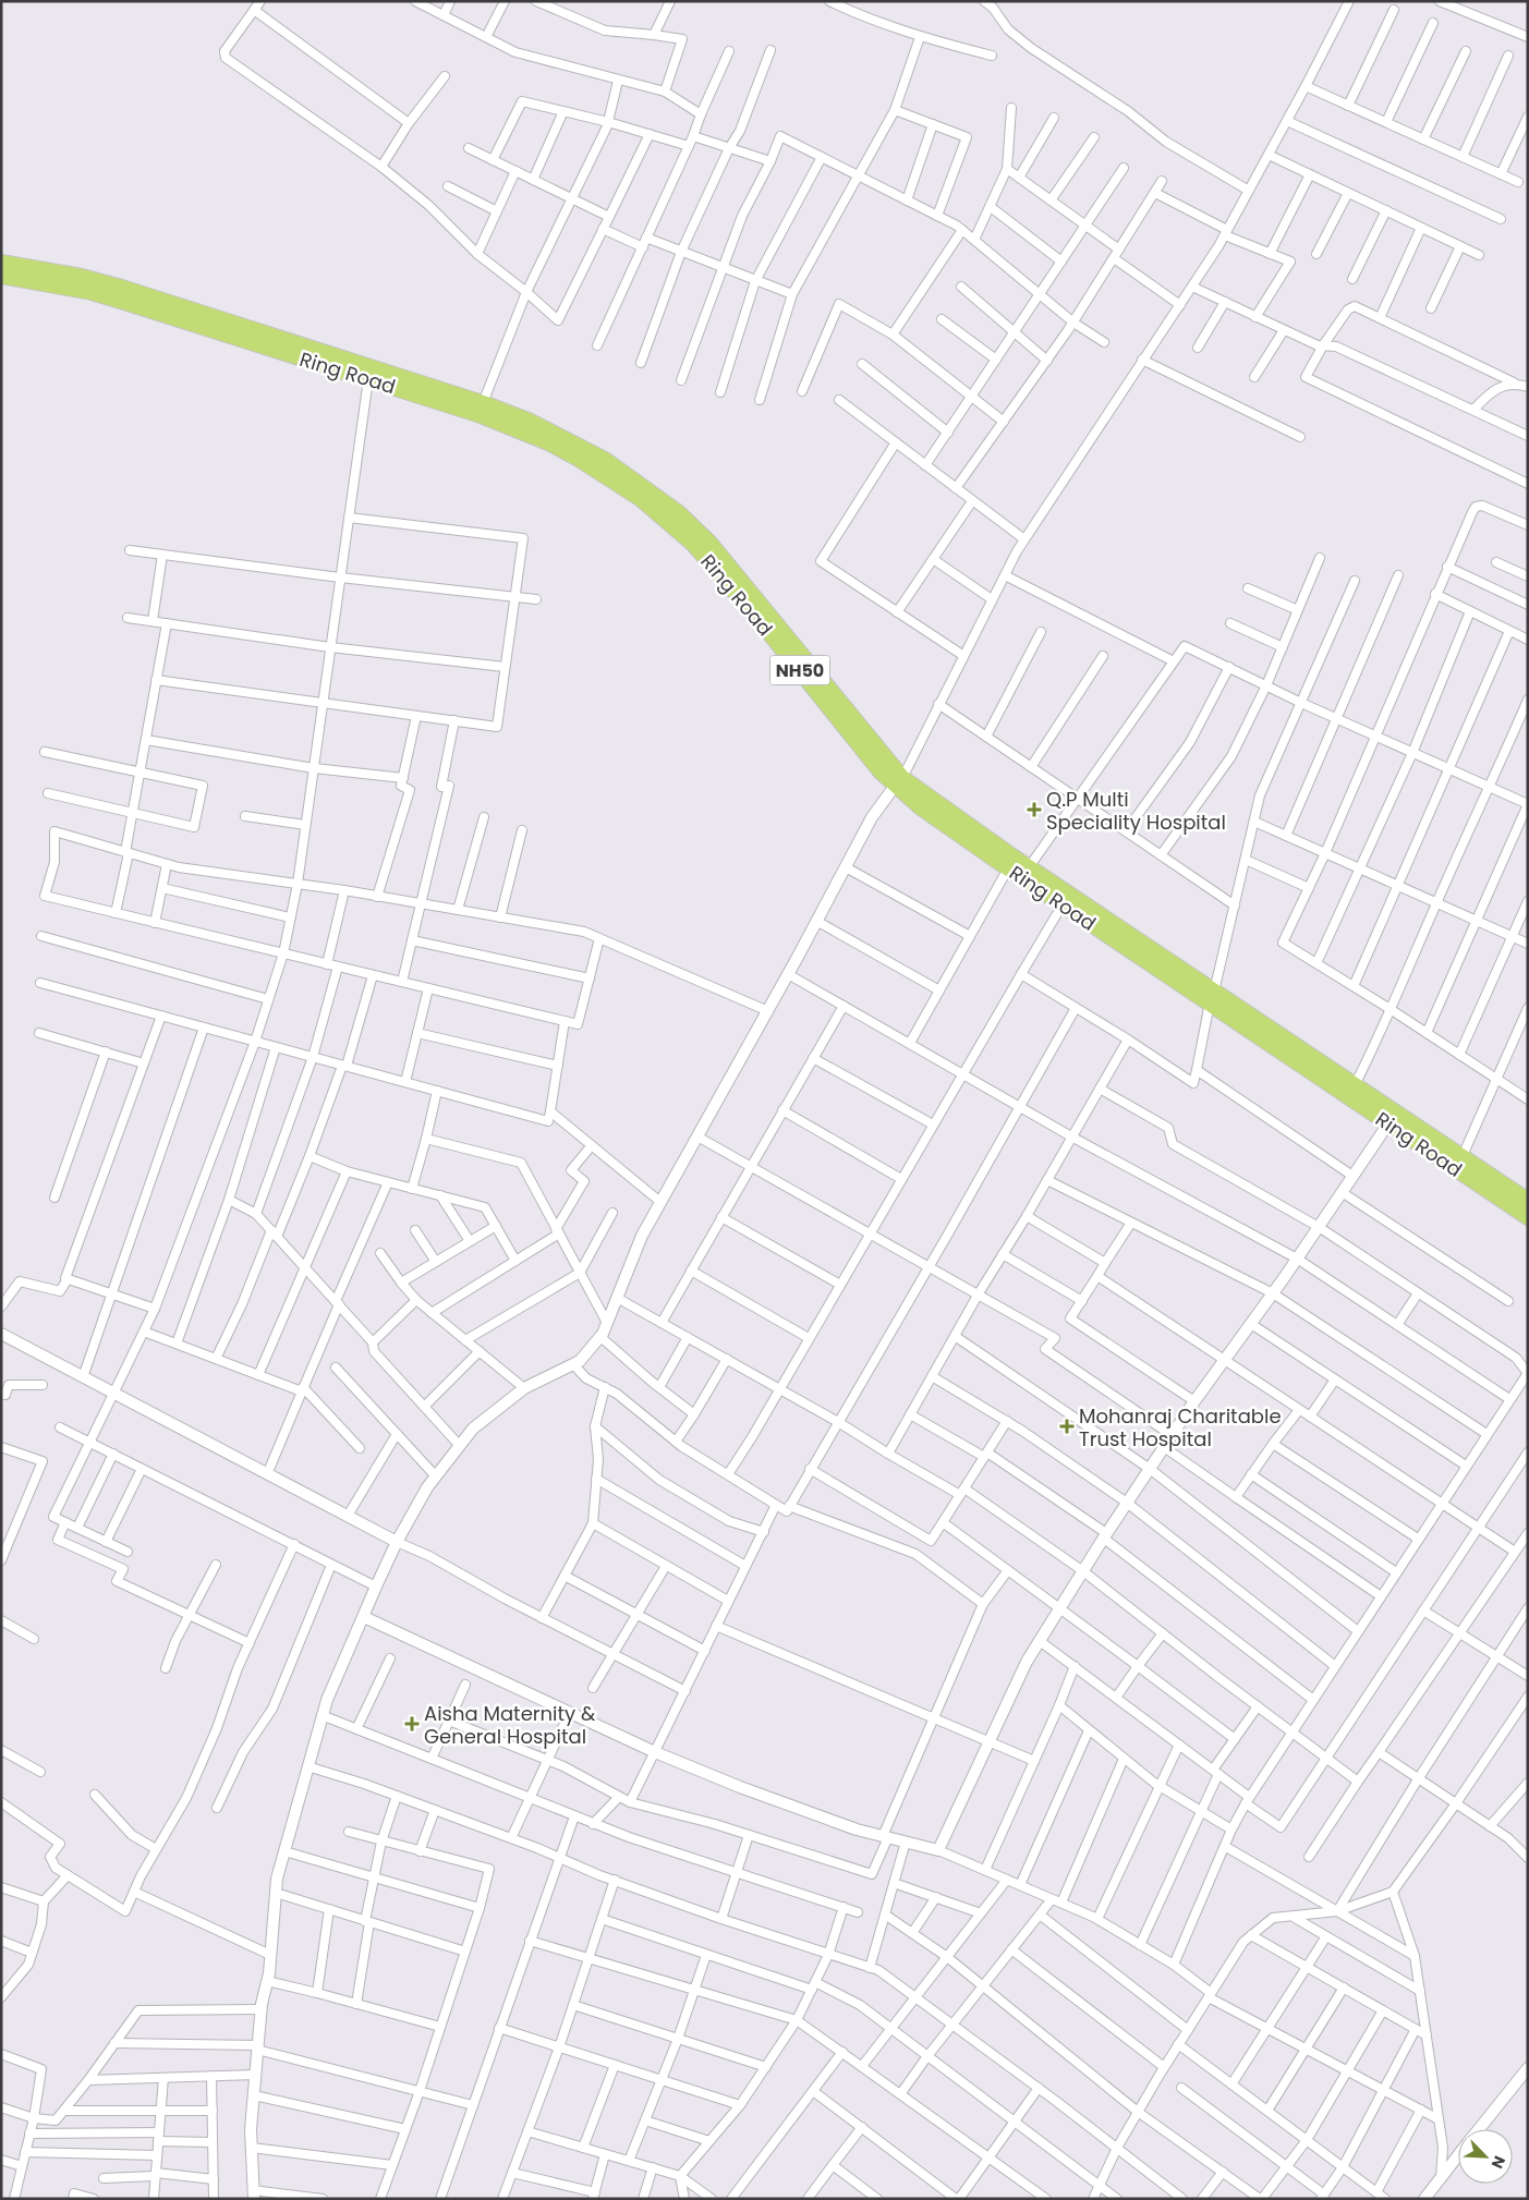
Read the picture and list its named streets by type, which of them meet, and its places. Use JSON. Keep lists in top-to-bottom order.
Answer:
{
  "streets": {
    "highway": ["Ring Road", "NH50"]
  },
  "places": {
    "health": ["Q.P Multi Speciality Hospital", "Mohanraj Charitable Trust Hospital", "Aisha Maternity & General Hospital"]
  },
  "north": "bottom right"
}
